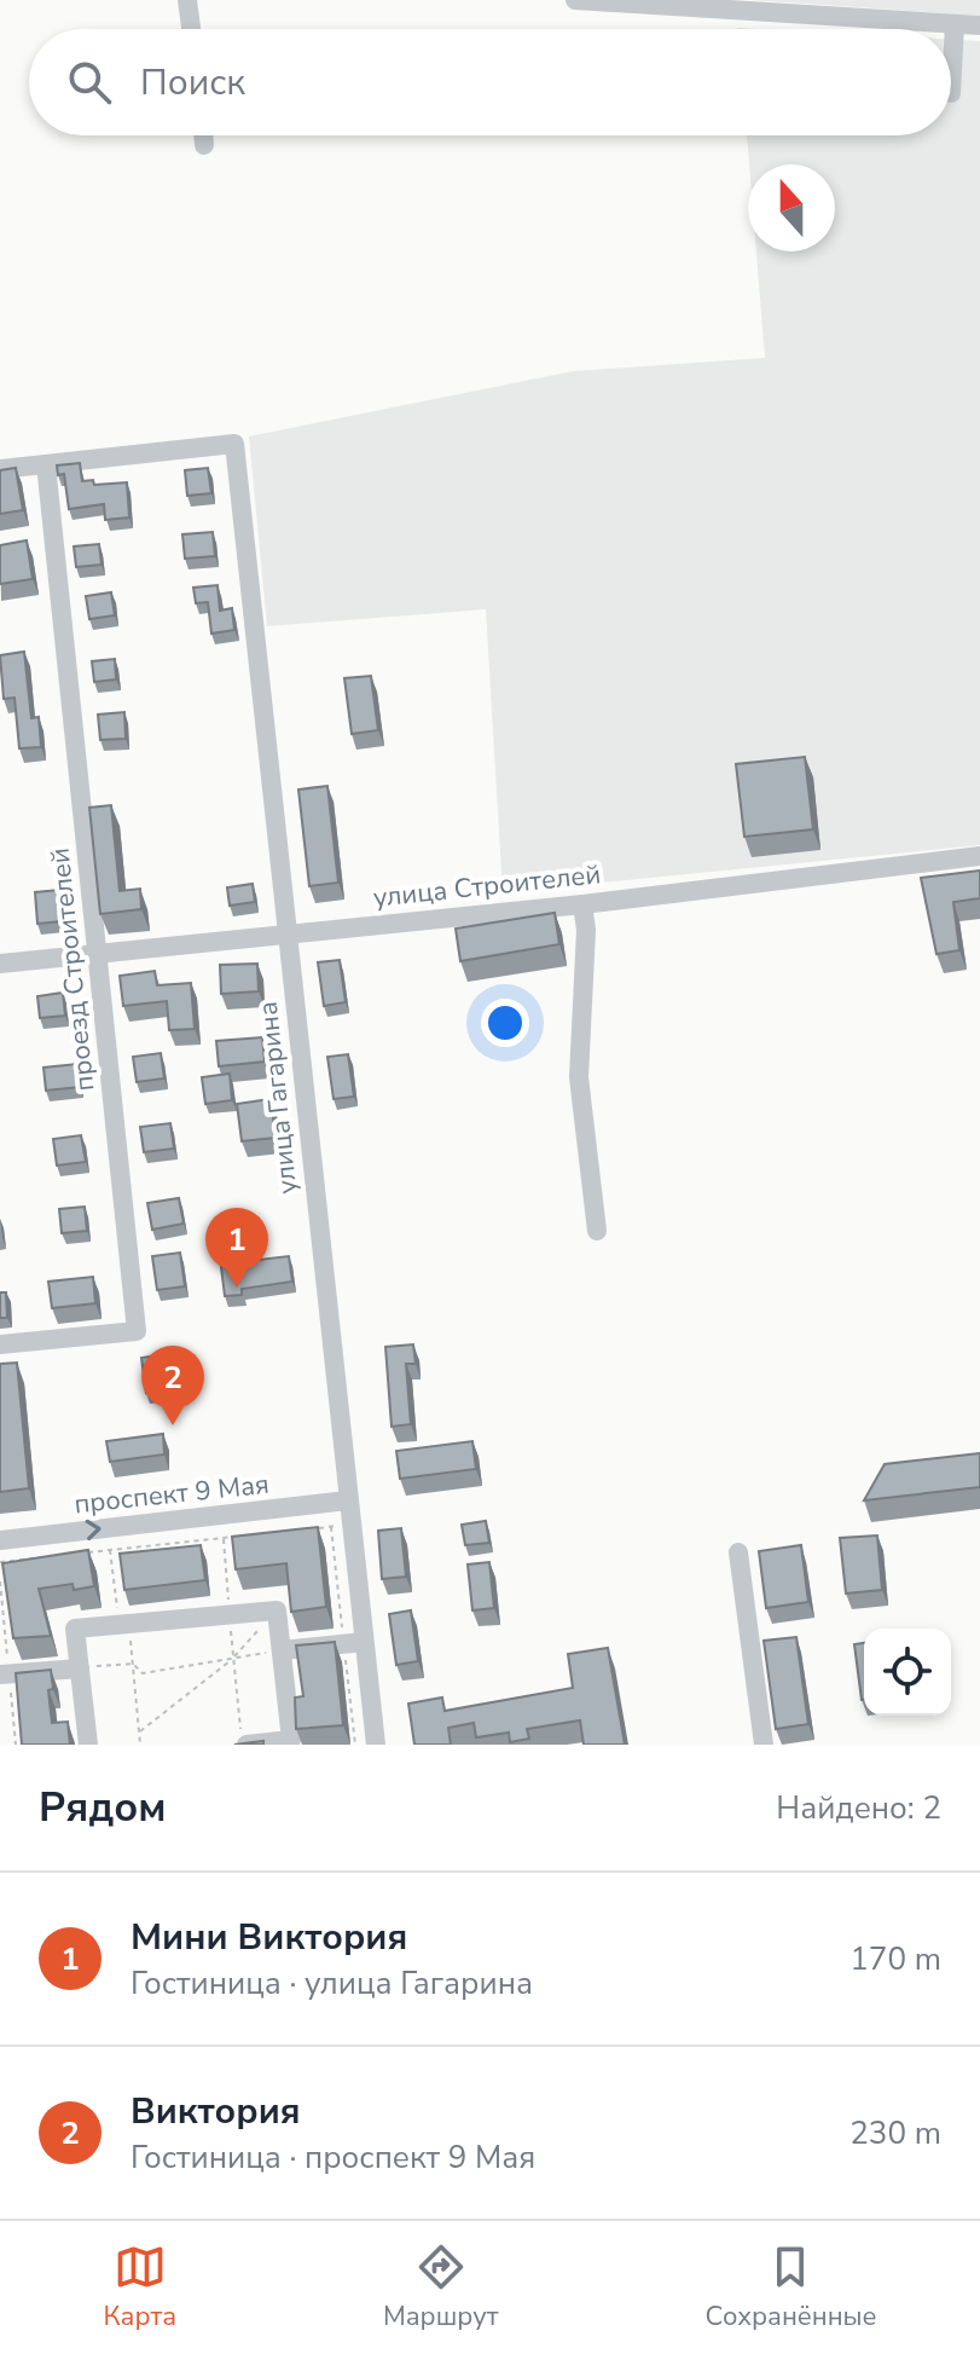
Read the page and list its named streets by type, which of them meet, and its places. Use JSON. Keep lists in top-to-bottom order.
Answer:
{
  "streets": {
    "street": [
      "улица Строителей",
      "проезд Строителей",
      "улица Гагарина",
      "проспект 9 Мая"
    ]
  },
  "crossings": [
    ["улица Строителей", "проезд Строителей"],
    ["улица Строителей", "улица Гагарина"],
    ["проезд Строителей", "улица Гагарина"],
    ["улица Гагарина", "проспект 9 Мая"]
  ],
  "north": "top",
  "page": {
    "search": "Поиск",
    "pins": ["1", "2"],
    "heading": ["Рядом", "Найдено: 2"],
    "list": [
      {
        "mark": "1",
        "name": "Мини Виктория",
        "note": "Гостиница · улица Гагарина",
        "value": "170 m"
      },
      {
        "mark": "2",
        "name": "Виктория",
        "note": "Гостиница · проспект 9 Мая",
        "value": "230 m"
      }
    ],
    "nav": ["Карта", "Маршрут", "Сохранённые"]
  }
}
